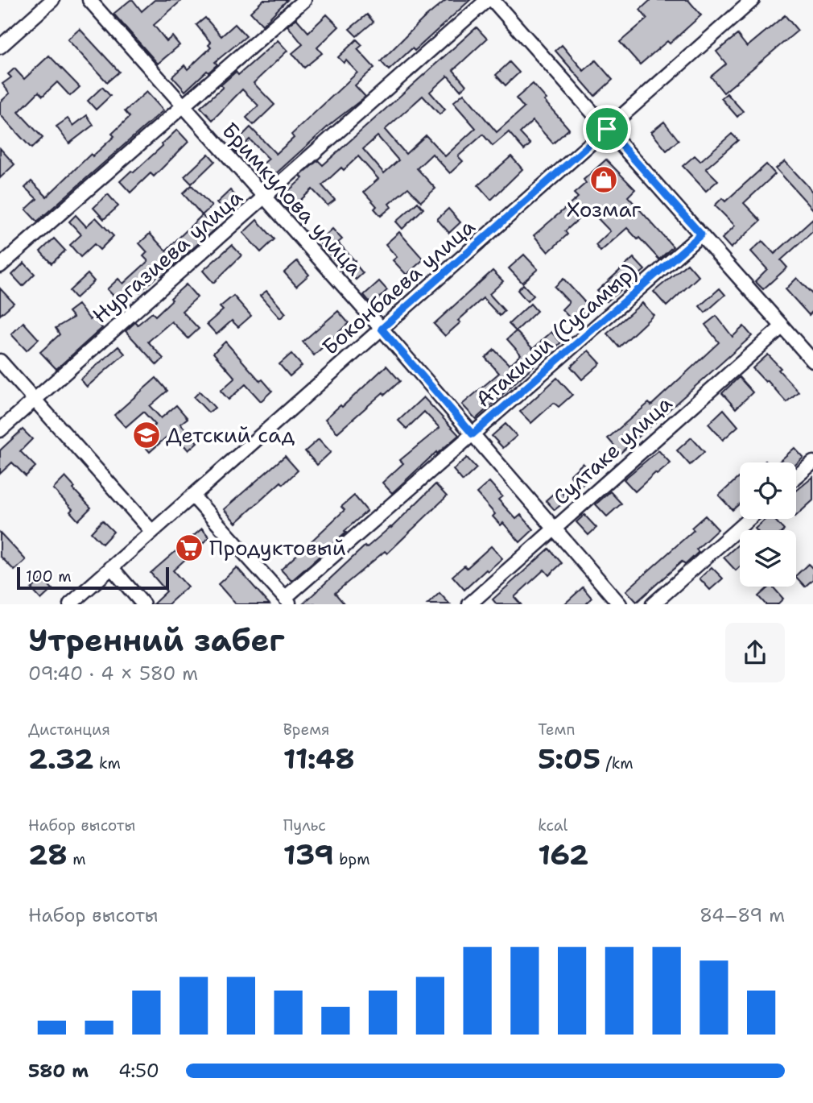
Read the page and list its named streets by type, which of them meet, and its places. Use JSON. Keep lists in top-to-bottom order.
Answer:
{
  "streets": {
    "street": [
      "Бримкулова улица",
      "Нургазиева улица",
      "Боконбаева улица",
      "Атакиши (Сусамыр)",
      "Султаке улица"
    ]
  },
  "crossings": [
    ["Бримкулова улица", "Нургазиева улица"],
    ["Бримкулова улица", "Боконбаева улица"],
    ["Бримкулова улица", "Атакиши (Сусамыр)"],
    ["Бримкулова улица", "Султаке улица"]
  ],
  "places": {
    "shop": ["Хозмаг"],
    "school or university": ["Детский сад"],
    "supermarket": ["Продуктовый"]
  },
  "scale_bar": "100 m",
  "page": {
    "scale": "100 m",
    "heading": ["Утренний забег", "09:40 · 4 × 580 m"],
    "stats": [
      ["Дистанция", "2.32 km"],
      ["Время", "11:48"],
      ["Темп", "5:05 /km"],
      ["Набор высоты", "28 m"],
      ["Пульс", "139 bpm"],
      ["kcal", "162"]
    ],
    "chart": ["Набор высоты", "84–89 m"],
    "list": [
      {
        "name": "580 m",
        "note": "4:50"
      }
    ]
  }
}
